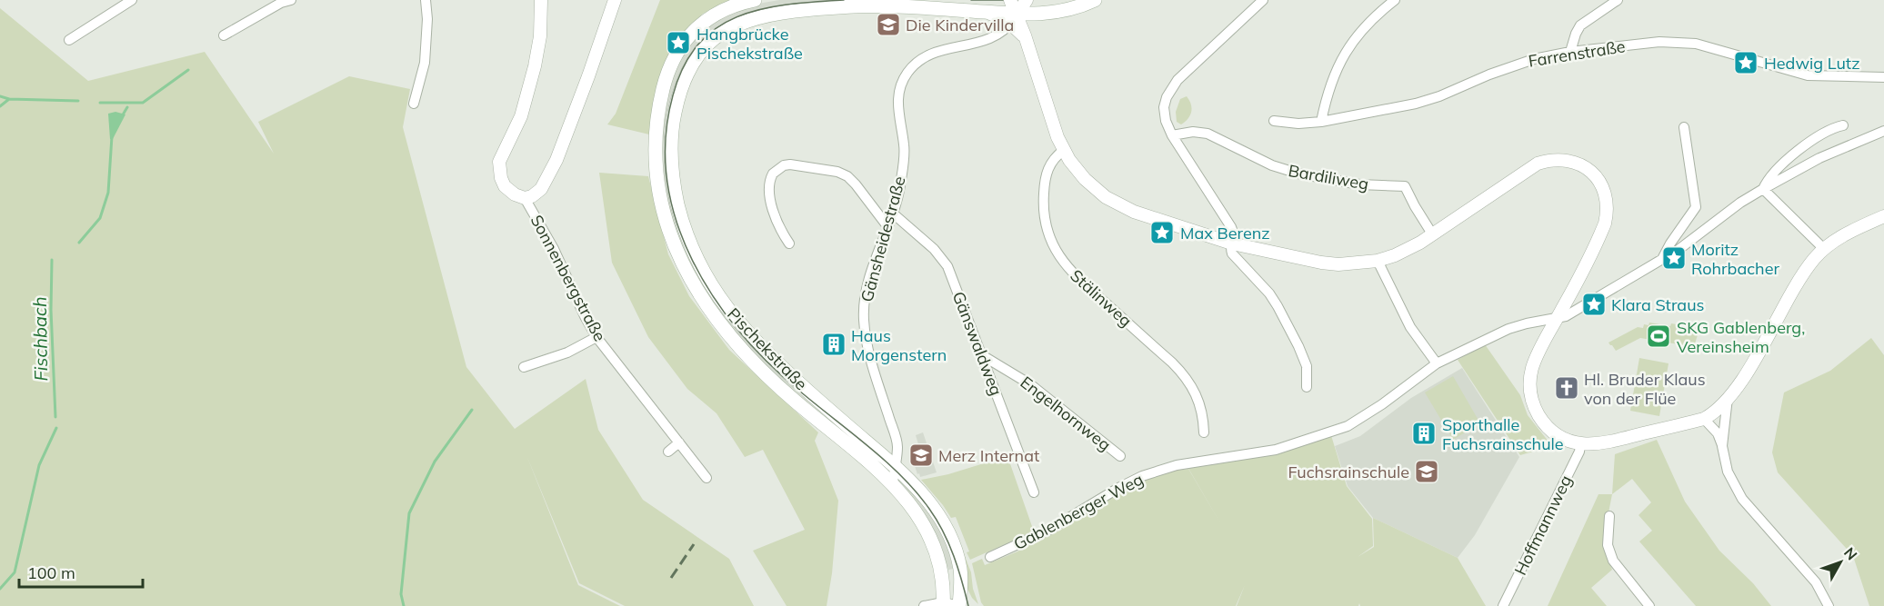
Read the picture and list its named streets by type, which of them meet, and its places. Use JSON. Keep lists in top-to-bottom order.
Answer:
{
  "streets": {
    "main road": ["Pischekstraße"],
    "street": [
      "Farrenstraße",
      "Bardiliweg",
      "Gänsheidestraße",
      "Sonnenbergstraße",
      "Stälinweg",
      "Gänswaldweg",
      "Engelhornweg",
      "Gablenberger Weg",
      "Hoffmannweg"
    ]
  },
  "crossings": [
    ["Gänsheidestraße", "Gänswaldweg"],
    ["Gänsheidestraße", "Pischekstraße"],
    ["Gänswaldweg", "Engelhornweg"]
  ],
  "water": ["Fischbach"],
  "places": {
    "school or university": ["Die Kindervilla", "Merz Internat", "Fuchsrainschule"],
    "place": [
      "Hangbrücke Pischekstraße",
      "Hedwig Lutz",
      "Max Berenz",
      "Moritz Rohrbacher",
      "Klara Straus"
    ],
    "sports": ["SKG Gablenberg, Vereinsheim"],
    "building": ["Haus Morgenstern", "Sporthalle Fuchsrainschule"],
    "church": ["Hl. Bruder Klaus von der Flüe"]
  },
  "scale_bar": "100 m",
  "north": "top right"
}
